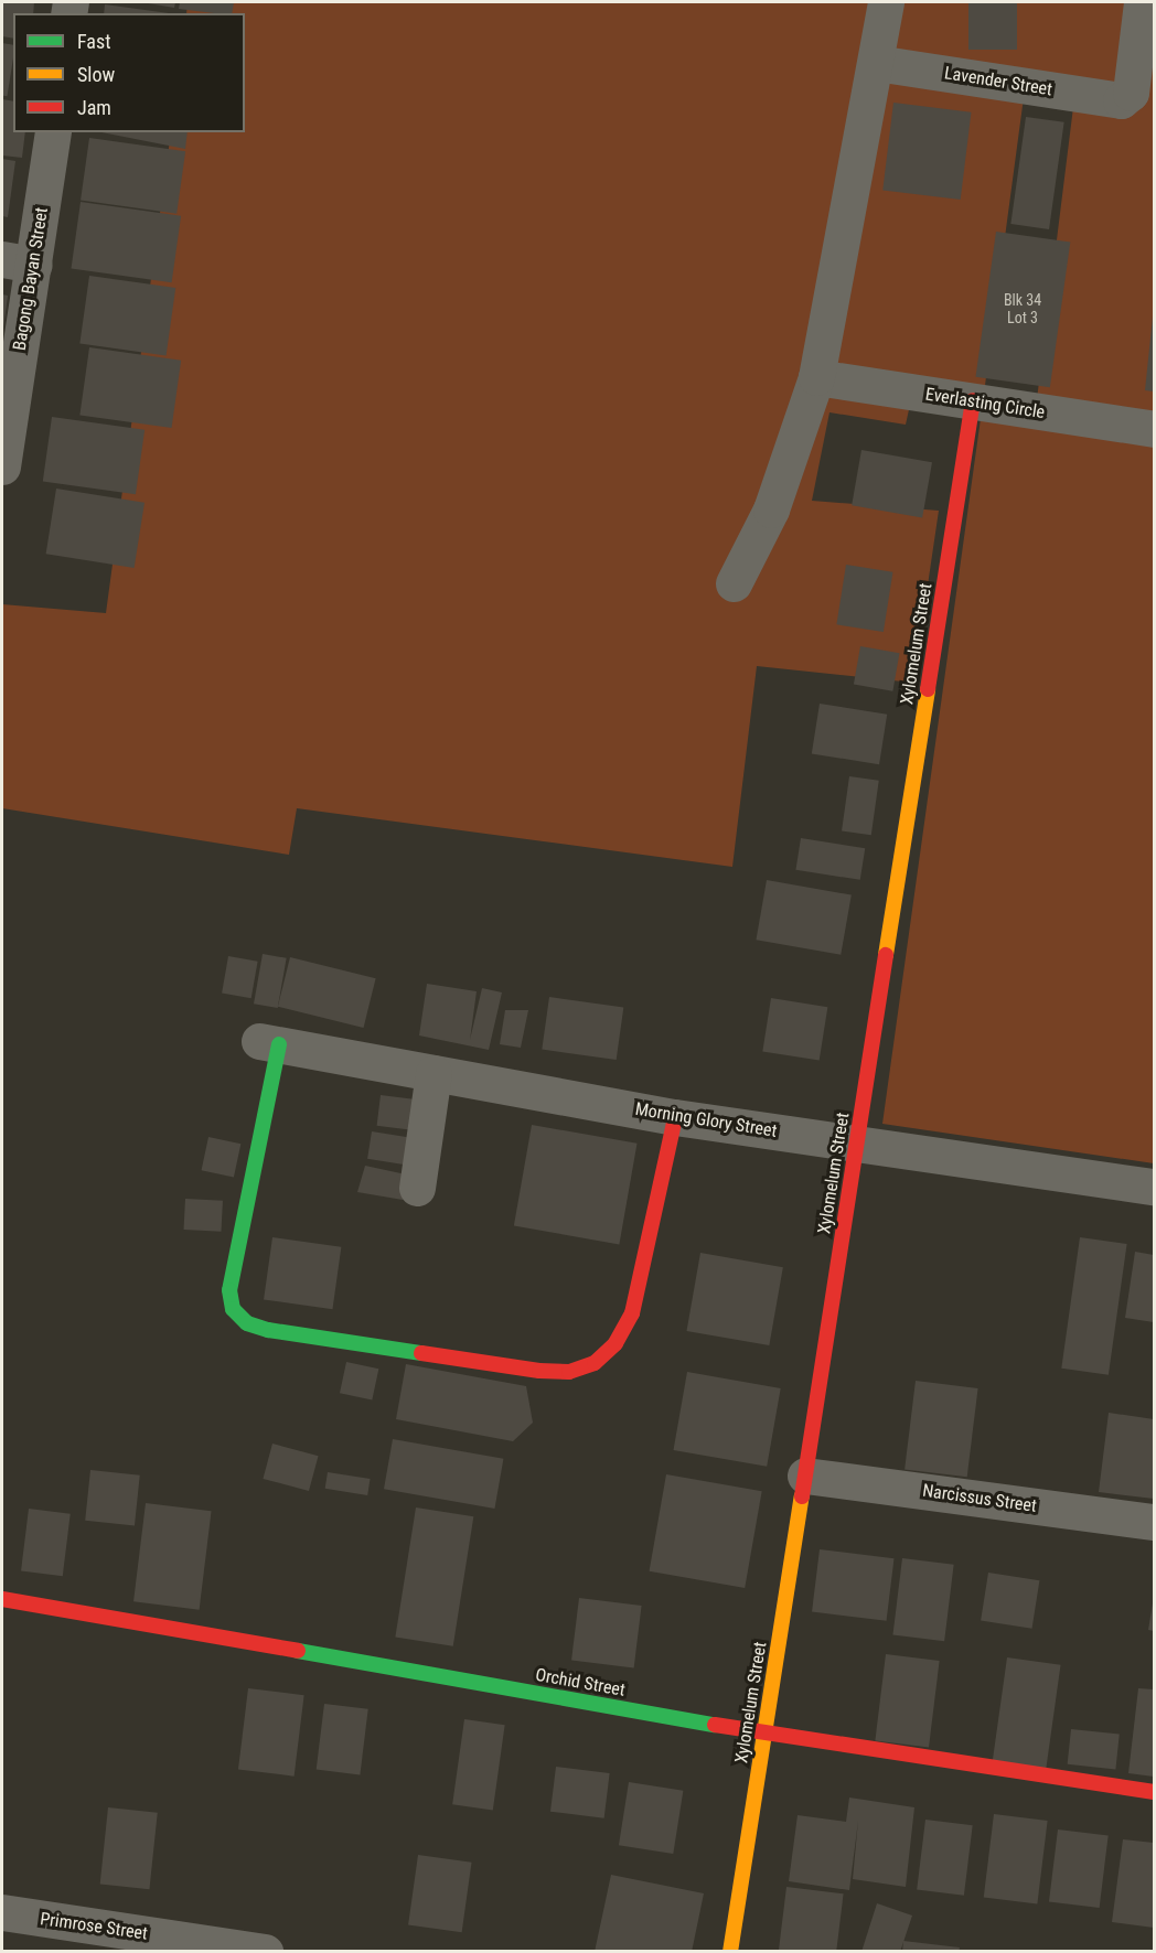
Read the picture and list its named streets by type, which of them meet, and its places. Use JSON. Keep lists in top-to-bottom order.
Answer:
{
  "streets": {
    "street": [
      "Lavender Street",
      "Bagong Bayan Street",
      "Everlasting Circle",
      "Xylomelum Street",
      "Morning Glory Street",
      "Narcissus Street",
      "Orchid Street",
      "Primrose Street"
    ]
  },
  "crossings": [
    ["Everlasting Circle", "Xylomelum Street"],
    ["Xylomelum Street", "Morning Glory Street"],
    ["Xylomelum Street", "Narcissus Street"],
    ["Xylomelum Street", "Orchid Street"]
  ],
  "house_numbers": ["Blk 34 Lot 3"],
  "legend": ["Fast", "Slow", "Jam"]
}
